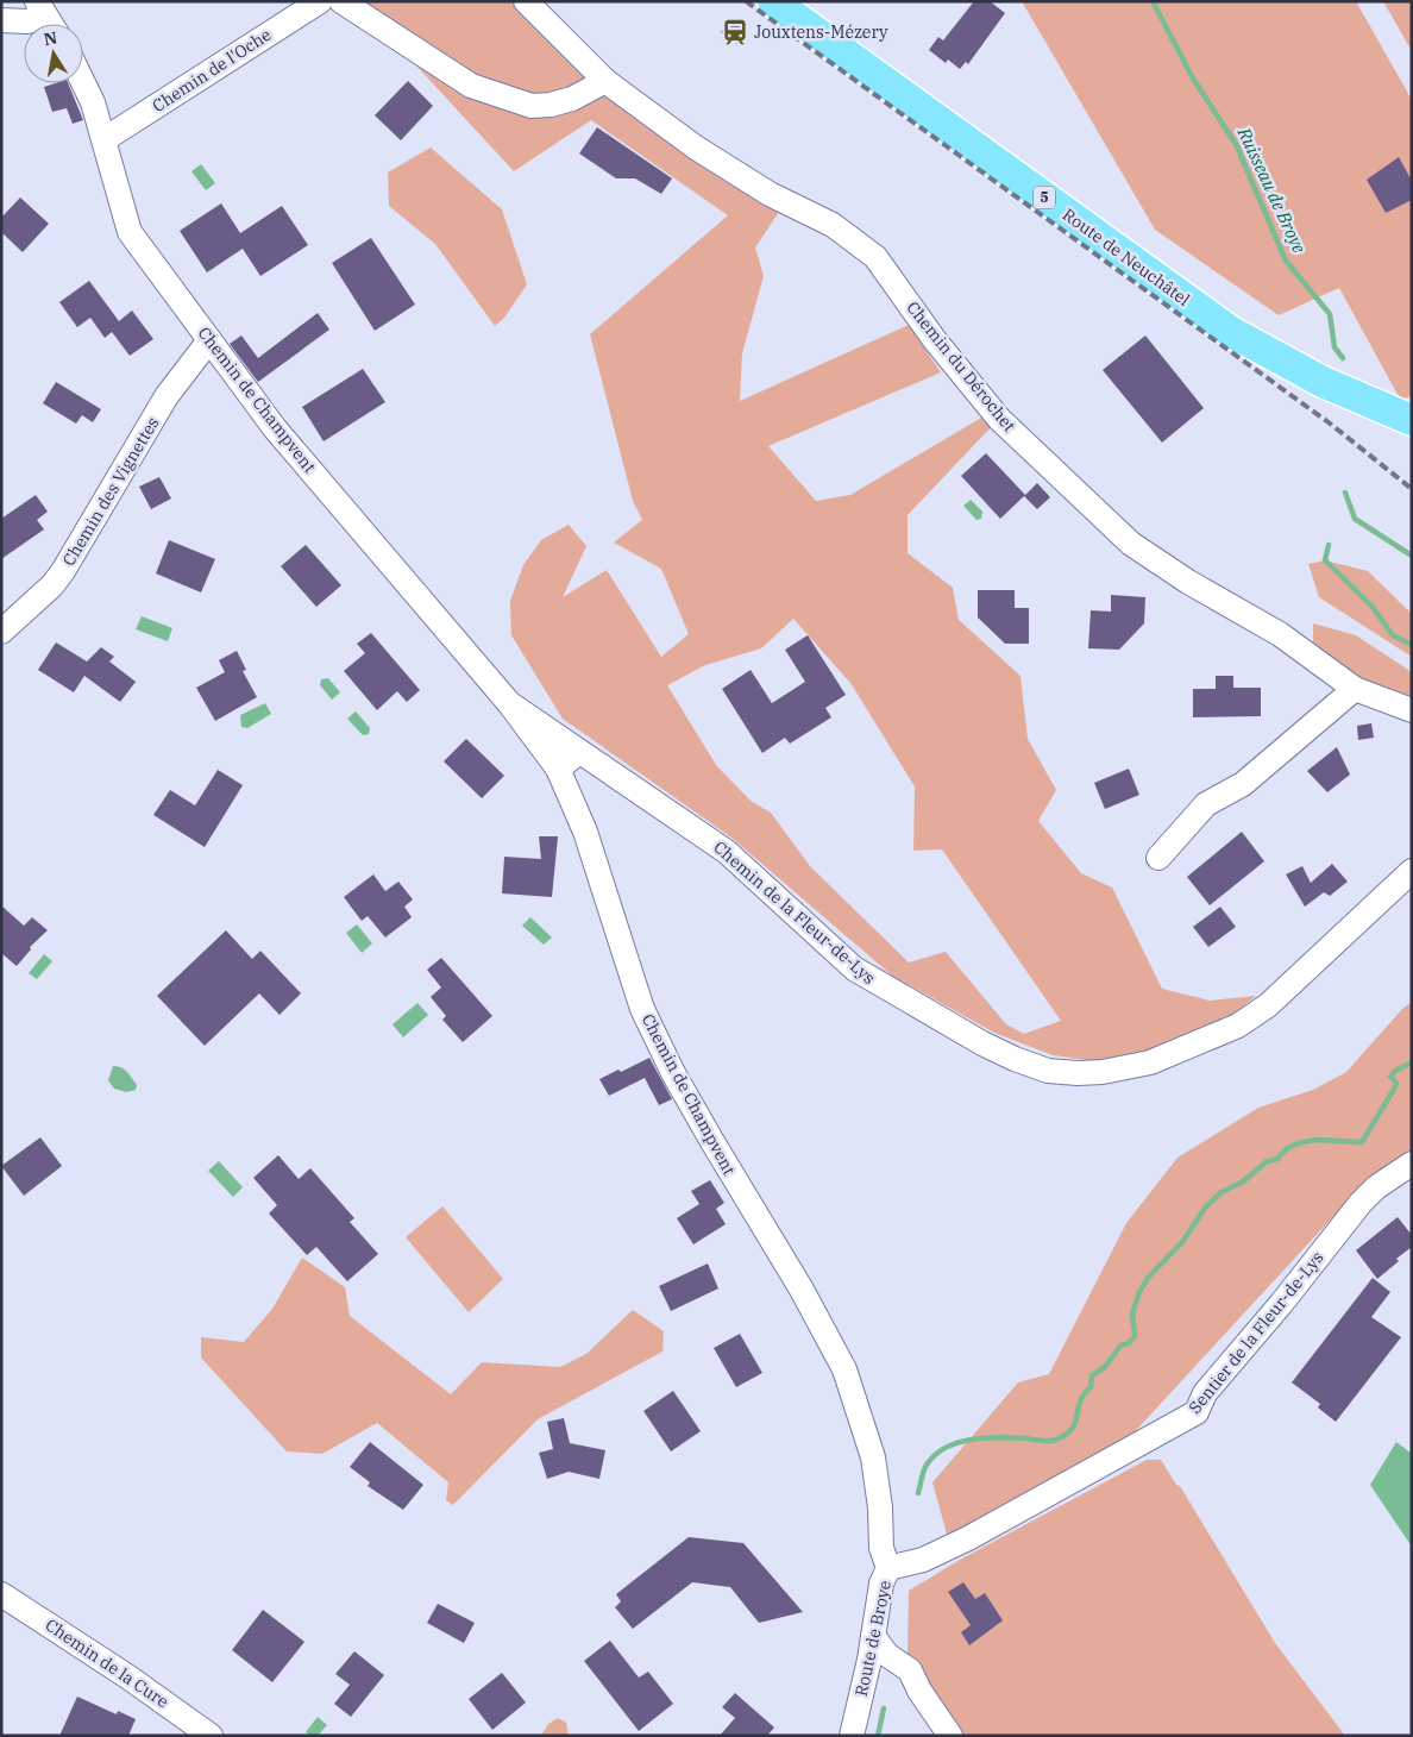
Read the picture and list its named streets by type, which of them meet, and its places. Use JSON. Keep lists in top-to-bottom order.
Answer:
{
  "streets": {
    "main road": ["5", "Route de Neuchâtel"],
    "street": [
      "Chemin de l'Oche",
      "Chemin du Dérochet",
      "Chemin de Champvent",
      "Chemin des Vignettes",
      "Chemin de la Fleur-de-Lys",
      "Sentier de la Fleur-de-Lys",
      "Route de Broye",
      "Chemin de la Cure"
    ]
  },
  "crossings": [
    ["Chemin de l'Oche", "Chemin de Champvent"],
    ["Chemin de Champvent", "Chemin des Vignettes"],
    ["Chemin de Champvent", "Chemin de la Fleur-de-Lys"],
    ["Chemin de Champvent", "Route de Broye"],
    ["Sentier de la Fleur-de-Lys", "Route de Broye"]
  ],
  "water": ["Ruisseau de Broye"],
  "places": {
    "station": ["Jouxtens-Mézery"]
  },
  "north": "top"
}
